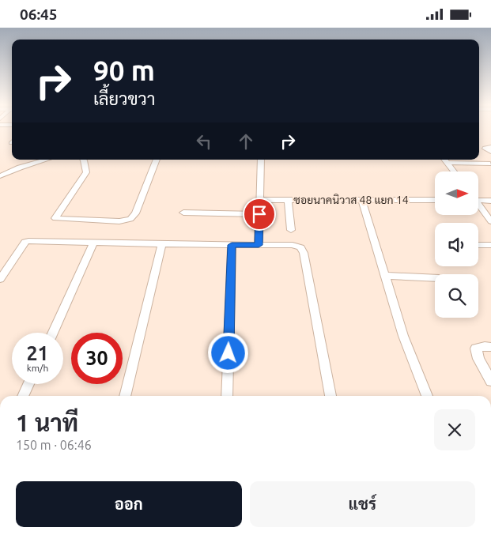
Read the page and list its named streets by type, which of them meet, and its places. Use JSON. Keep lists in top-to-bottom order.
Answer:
{
  "streets": {
    "street": ["ซอยนาคนิวาส 48 แยก 14"]
  },
  "north": "right",
  "page": {
    "status": "06:45",
    "turn": ["90 m", "เลี้ยวขวา"],
    "speed": "21 km/h",
    "limit": "30",
    "heading": ["1 นาที", "150 m · 06:46"],
    "buttons": ["ออก", "แชร์"]
  }
}
